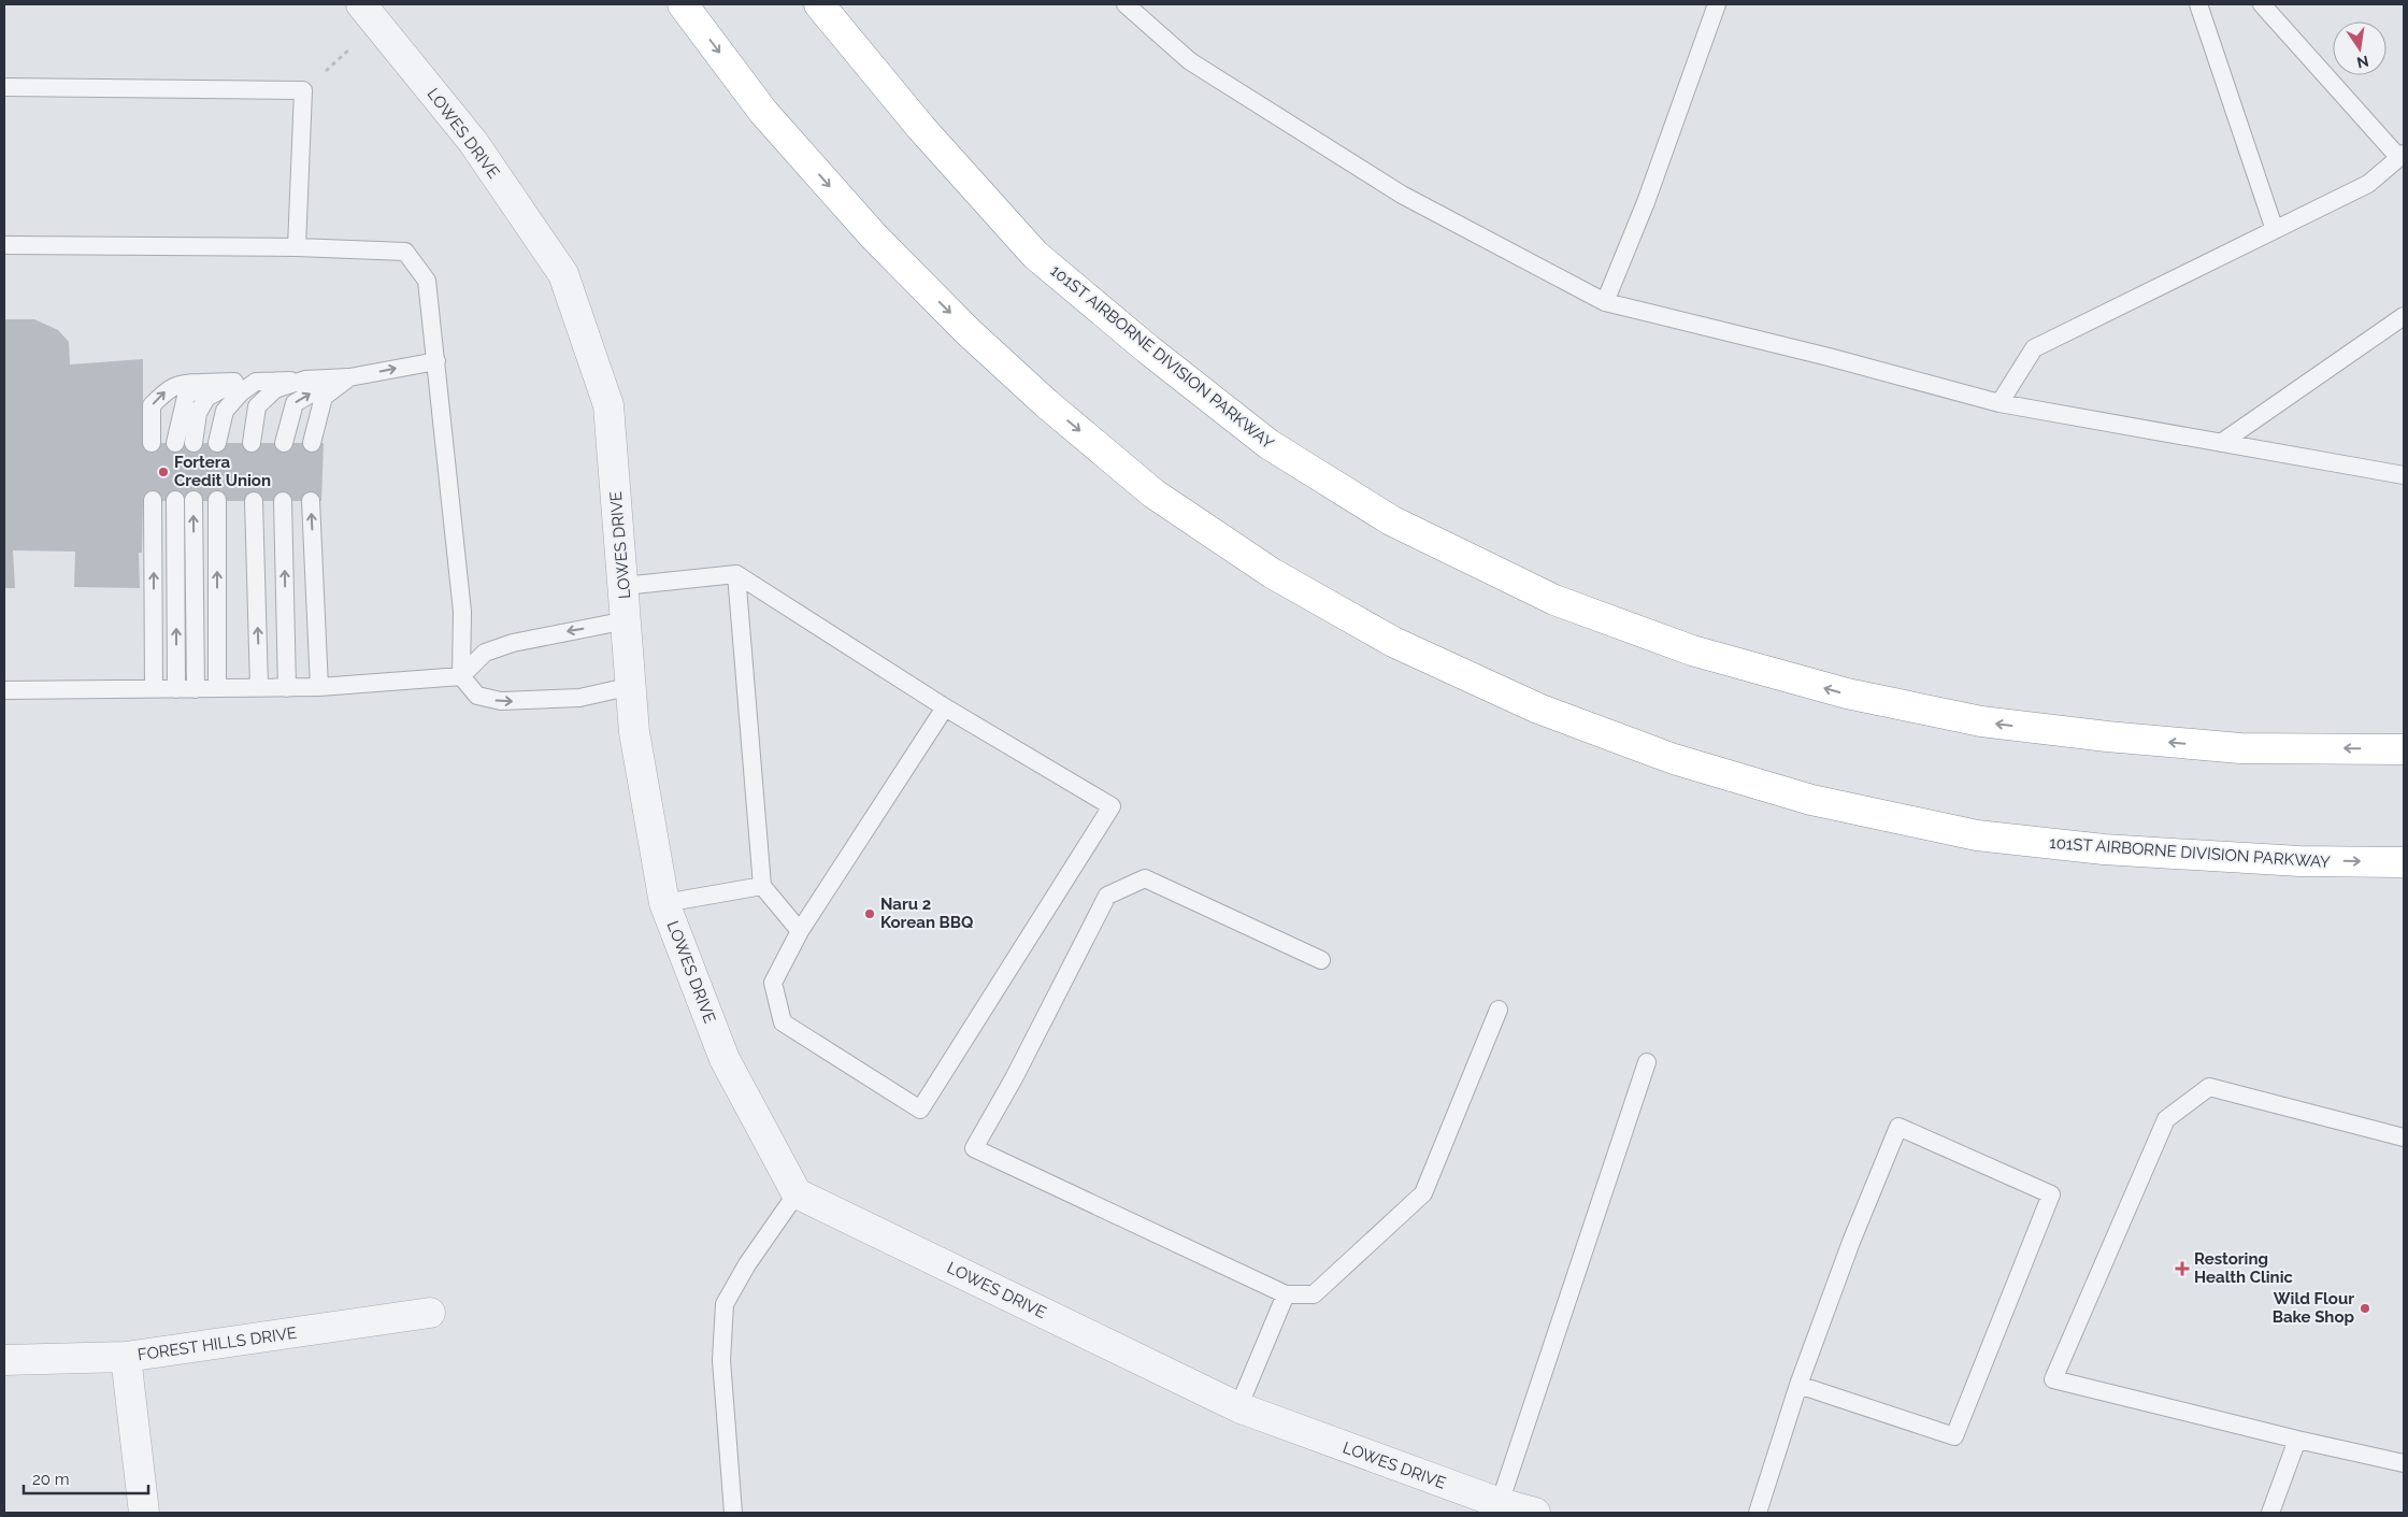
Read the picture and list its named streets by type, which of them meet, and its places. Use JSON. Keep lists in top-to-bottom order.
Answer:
{
  "streets": {
    "highway": ["101ST AIRBORNE DIVISION PARKWAY"],
    "street": ["LOWES DRIVE", "FOREST HILLS DRIVE"]
  },
  "places": {
    "other": ["Fortera Credit Union", "Naru 2 Korean BBQ", "Wild Flour Bake Shop"],
    "health": ["Restoring Health Clinic"]
  },
  "scale_bar": "20 m",
  "north": "bottom"
}
